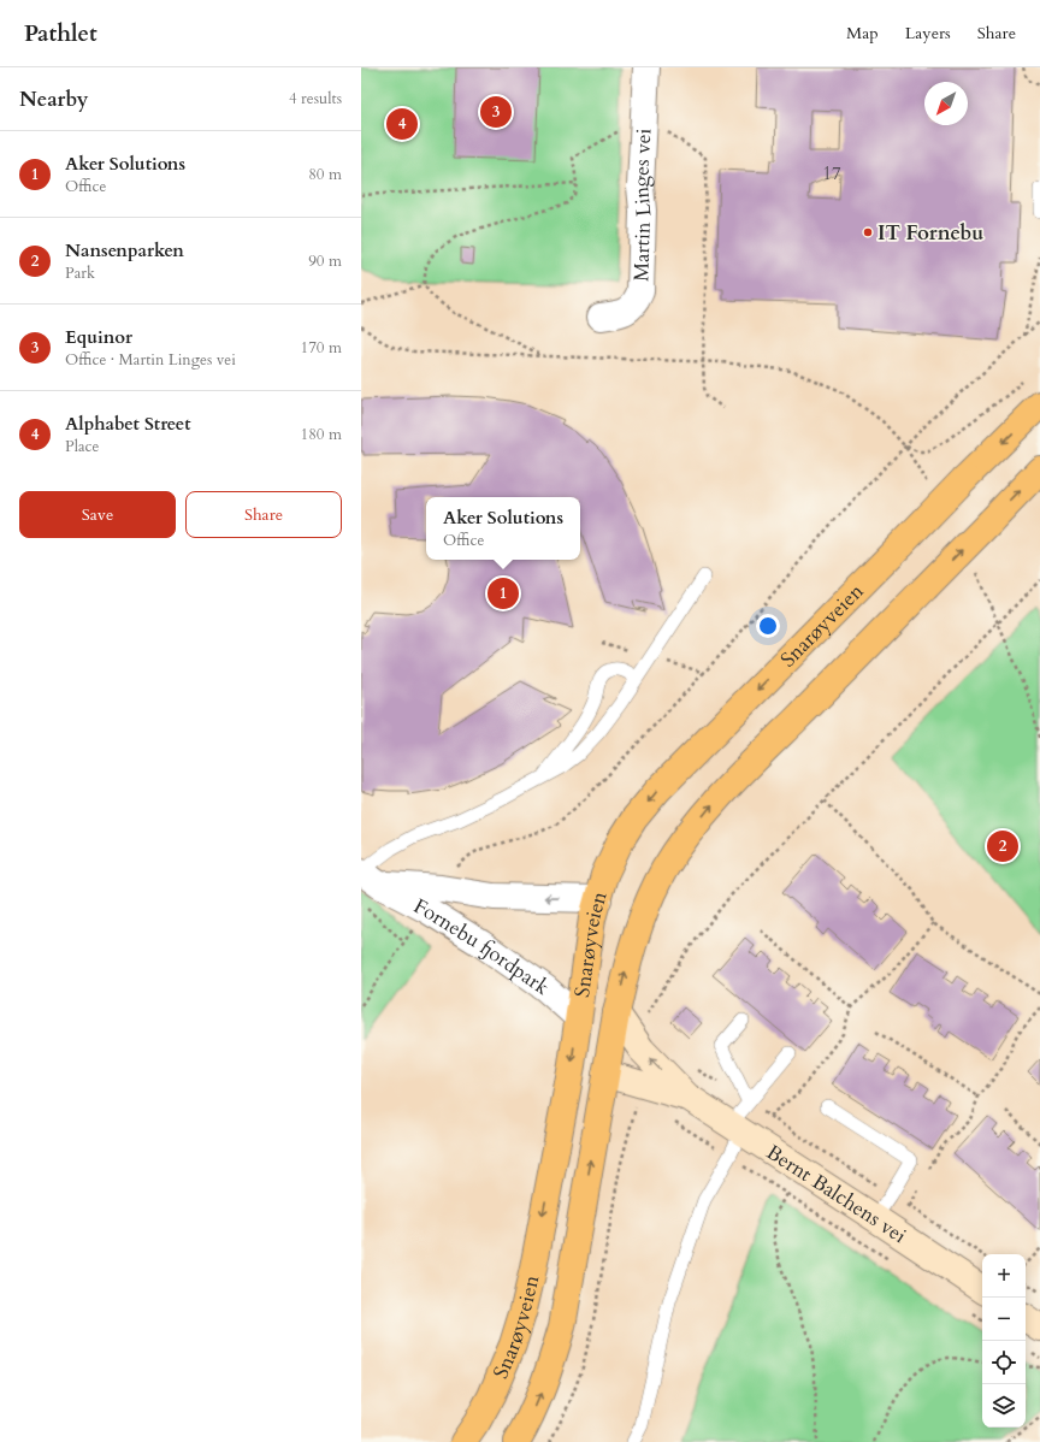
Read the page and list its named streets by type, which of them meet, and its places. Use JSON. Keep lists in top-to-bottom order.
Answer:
{
  "streets": {
    "main road": ["Snarøyveien"],
    "street": ["Martin Linges vei", "Fornebu fjordpark", "Bernt Balchens vei"]
  },
  "crossings": [
    ["Snarøyveien", "Fornebu fjordpark"],
    ["Snarøyveien", "Bernt Balchens vei"]
  ],
  "one_way": ["Fornebu fjordpark"],
  "places": ["IT Fornebu"],
  "house_numbers": ["17"],
  "north": "bottom left",
  "page": {
    "header": "Pathlet",
    "nav": ["Map", "Layers", "Share"],
    "heading": ["Nearby", "4 results"],
    "pins": [
      "3",
      "4",
      "1",
      "2"
    ],
    "list": [
      {
        "mark": "1",
        "name": "Aker Solutions",
        "note": "Office",
        "value": "80 m"
      },
      {
        "mark": "2",
        "name": "Nansenparken",
        "note": "Park",
        "value": "90 m"
      },
      {
        "mark": "3",
        "name": "Equinor",
        "note": "Office · Martin Linges vei",
        "value": "170 m"
      },
      {
        "mark": "4",
        "name": "Alphabet Street",
        "note": "Place",
        "value": "180 m"
      }
    ],
    "buttons": ["Save", "Share"],
    "popup": ["Aker Solutions", "Office"],
    "map_buttons": ["+", "−"]
  }
}
